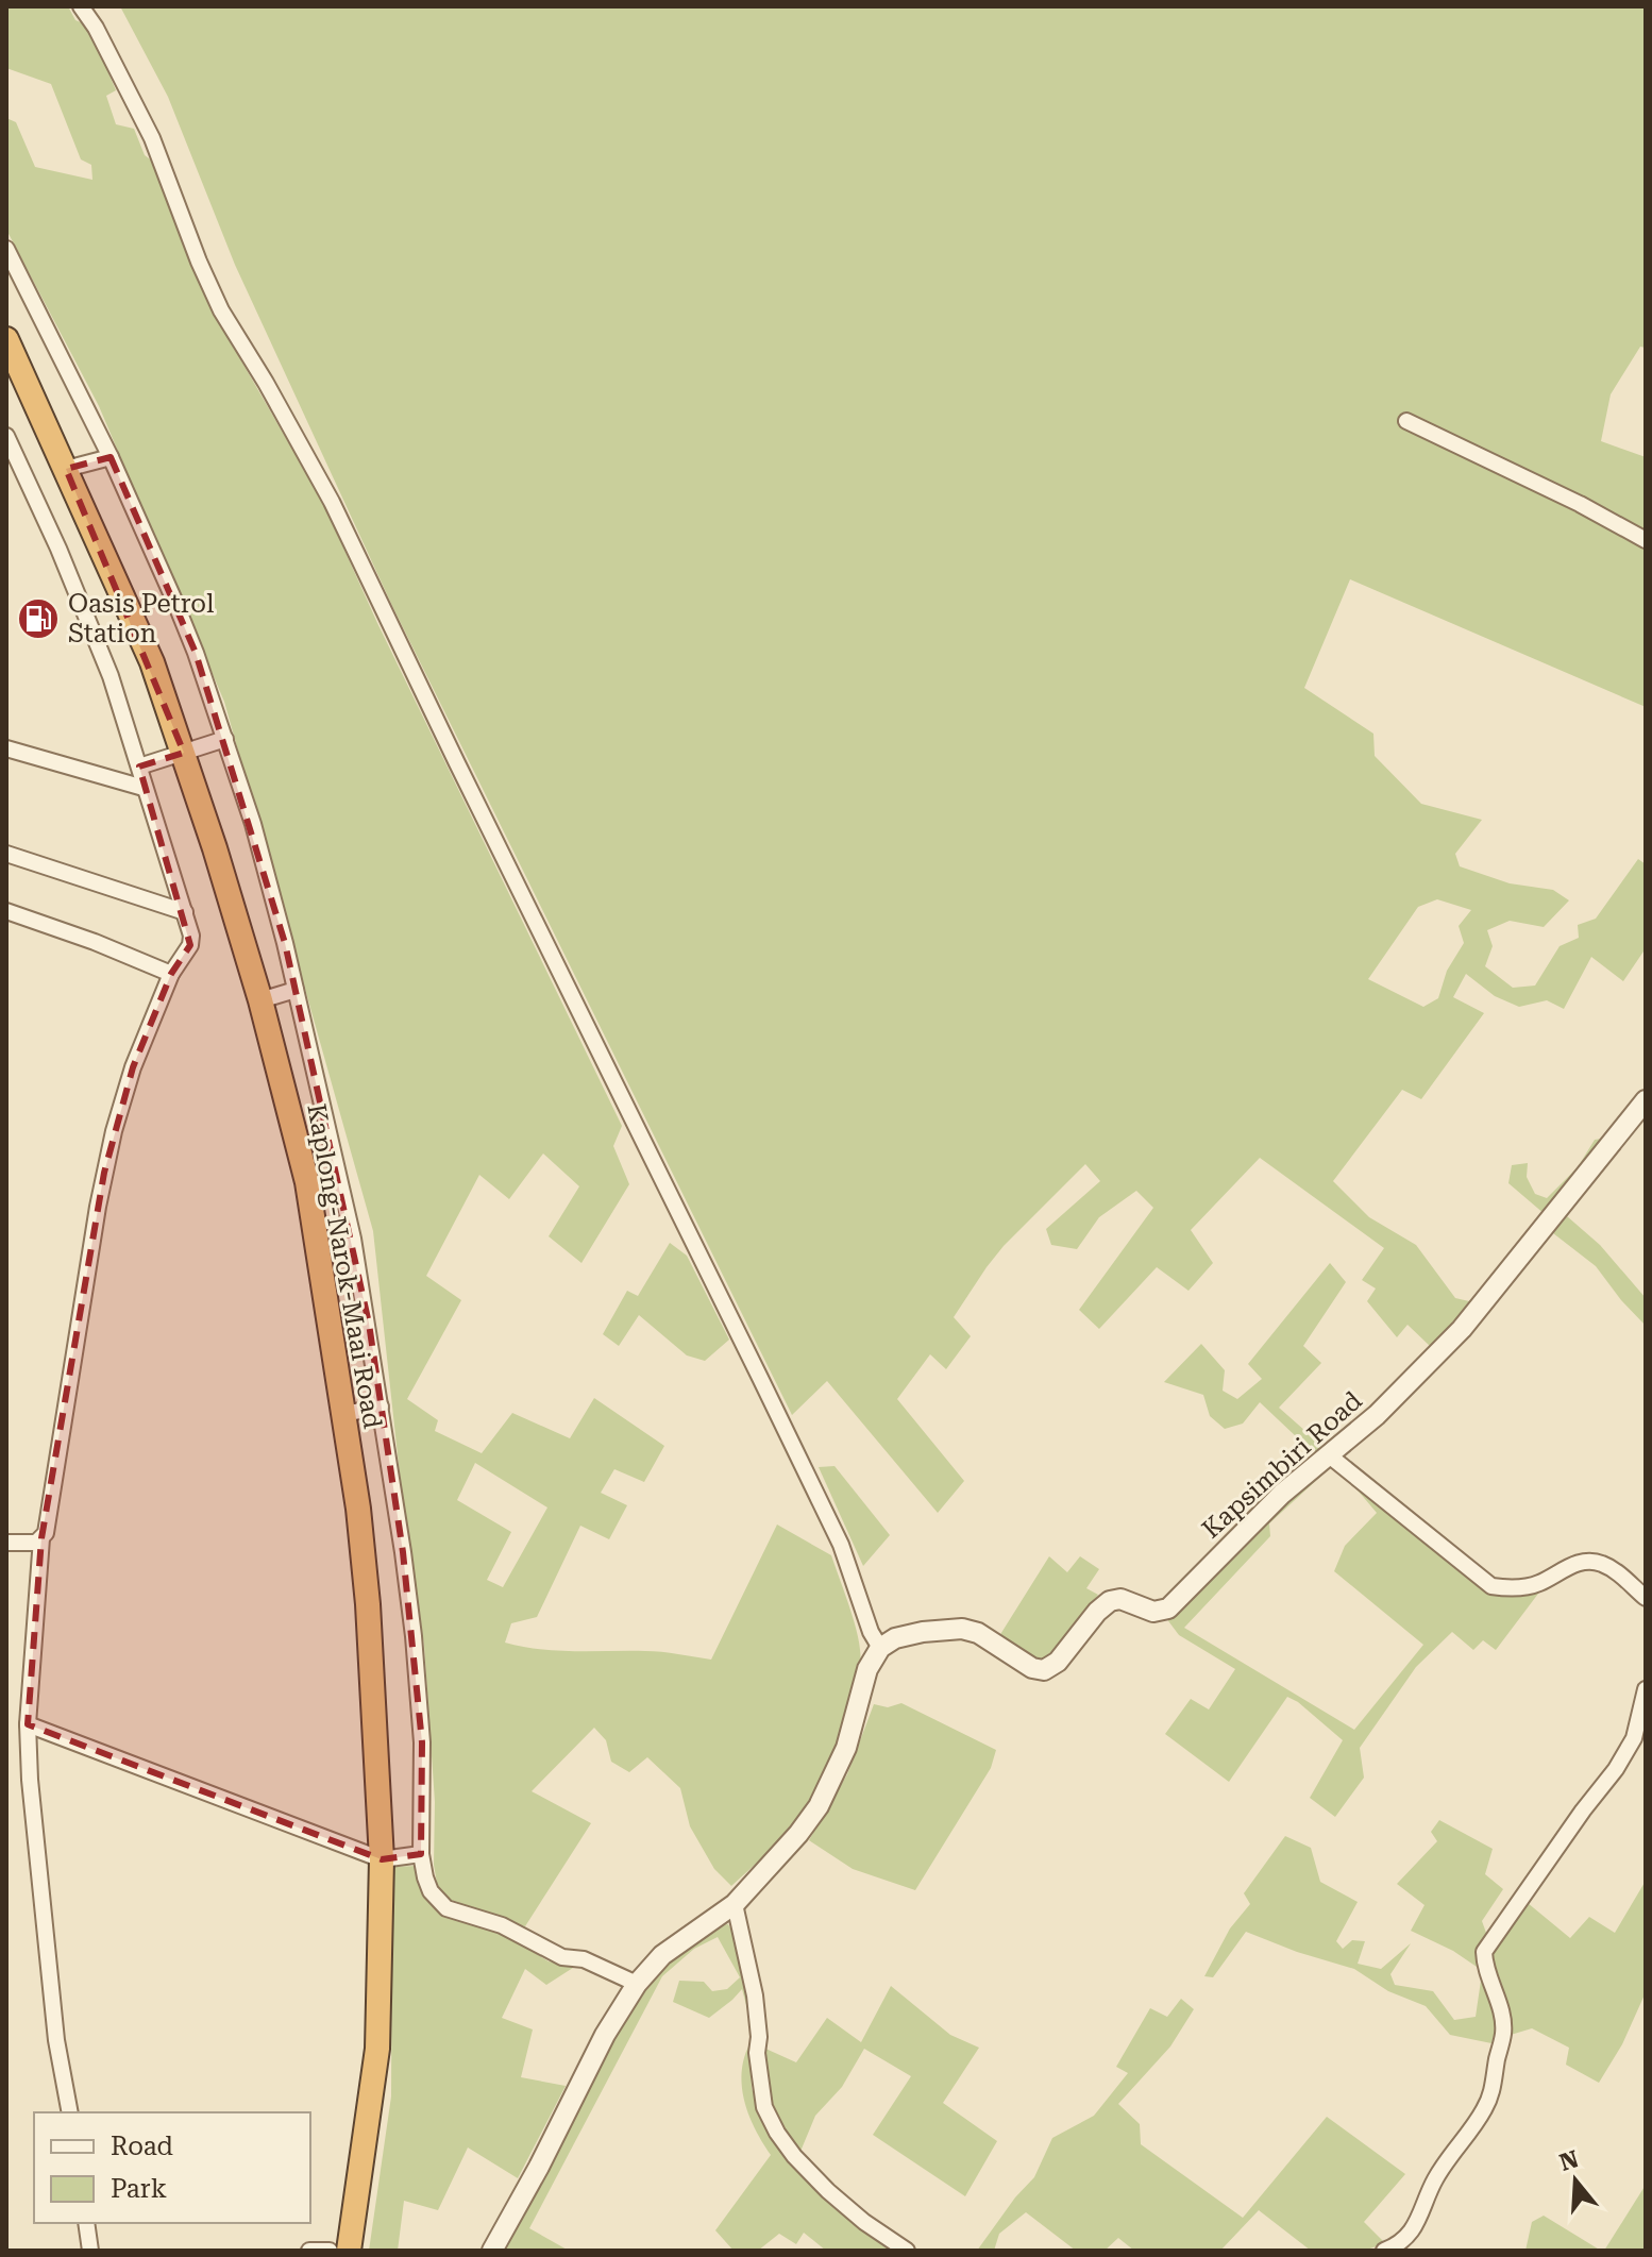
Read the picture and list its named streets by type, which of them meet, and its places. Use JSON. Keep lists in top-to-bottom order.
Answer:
{
  "streets": {
    "highway": ["Kaplong-Narok-Maai Road"],
    "street": ["Kapsimbiri Road"]
  },
  "places": {
    "fuel station": ["Oasis Petrol Station"]
  },
  "legend": ["Road", "Park"],
  "north": "top"
}
